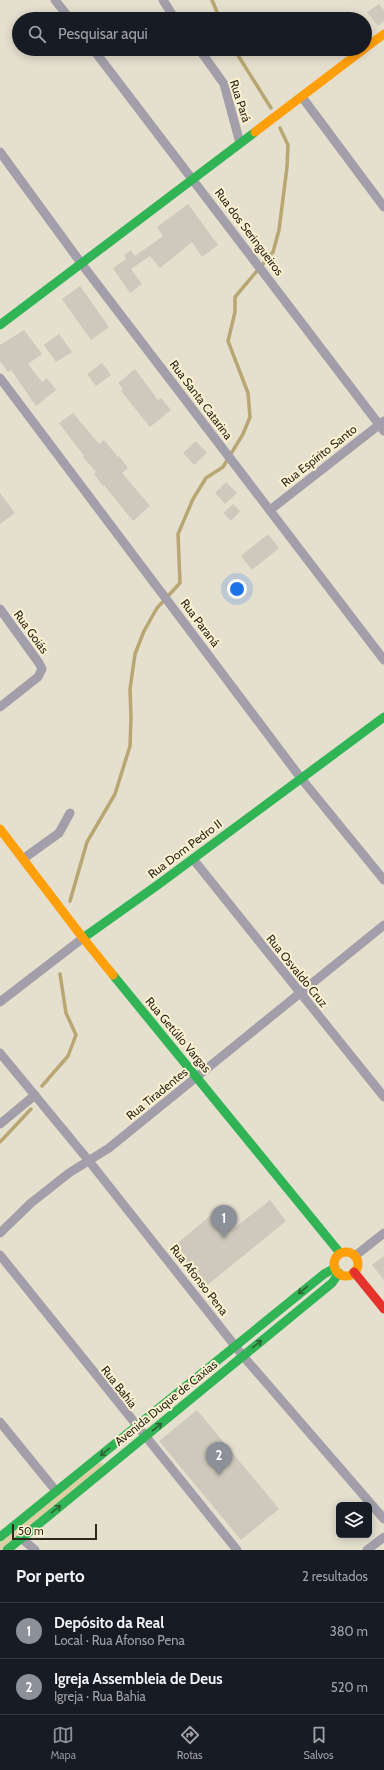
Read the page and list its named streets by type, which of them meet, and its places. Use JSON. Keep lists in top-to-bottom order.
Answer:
{
  "streets": {
    "street": [
      "Rua Pará",
      "Rua dos Seringueiros",
      "Rua Santa Catarina",
      "Rua Espírito Santo",
      "Rua Paraná",
      "Rua Goiás",
      "Rua Dom Pedro II",
      "Rua Osvaldo Cruz",
      "Rua Getúlio Vargas",
      "Rua Tiradentes",
      "Rua Afonso Pena",
      "Rua Bahia",
      "Avenida Duque de Caxias"
    ]
  },
  "crossings": [
    ["Rua dos Seringueiros", "Rua Espírito Santo"],
    ["Rua Santa Catarina", "Rua Espírito Santo"],
    ["Rua Paraná", "Rua Dom Pedro II"],
    ["Rua Dom Pedro II", "Rua Osvaldo Cruz"],
    ["Rua Dom Pedro II", "Rua Getúlio Vargas"],
    ["Rua Osvaldo Cruz", "Rua Tiradentes"],
    ["Rua Getúlio Vargas", "Rua Tiradentes"],
    ["Rua Getúlio Vargas", "Avenida Duque de Caxias"],
    ["Rua Tiradentes", "Rua Afonso Pena"],
    ["Rua Afonso Pena", "Avenida Duque de Caxias"],
    ["Rua Bahia", "Avenida Duque de Caxias"]
  ],
  "scale_bar": "50 m",
  "page": {
    "search": "Pesquisar aqui",
    "pins": ["1", "2"],
    "scale": "50 m",
    "heading": ["Por perto", "2 resultados"],
    "list": [
      {
        "mark": "1",
        "name": "Depósito da Real",
        "note": "Local · Rua Afonso Pena",
        "value": "380 m"
      },
      {
        "mark": "2",
        "name": "Igreja Assembleia de Deus",
        "note": "Igreja · Rua Bahia",
        "value": "520 m"
      }
    ],
    "nav": ["Mapa", "Rotas", "Salvos"]
  }
}
